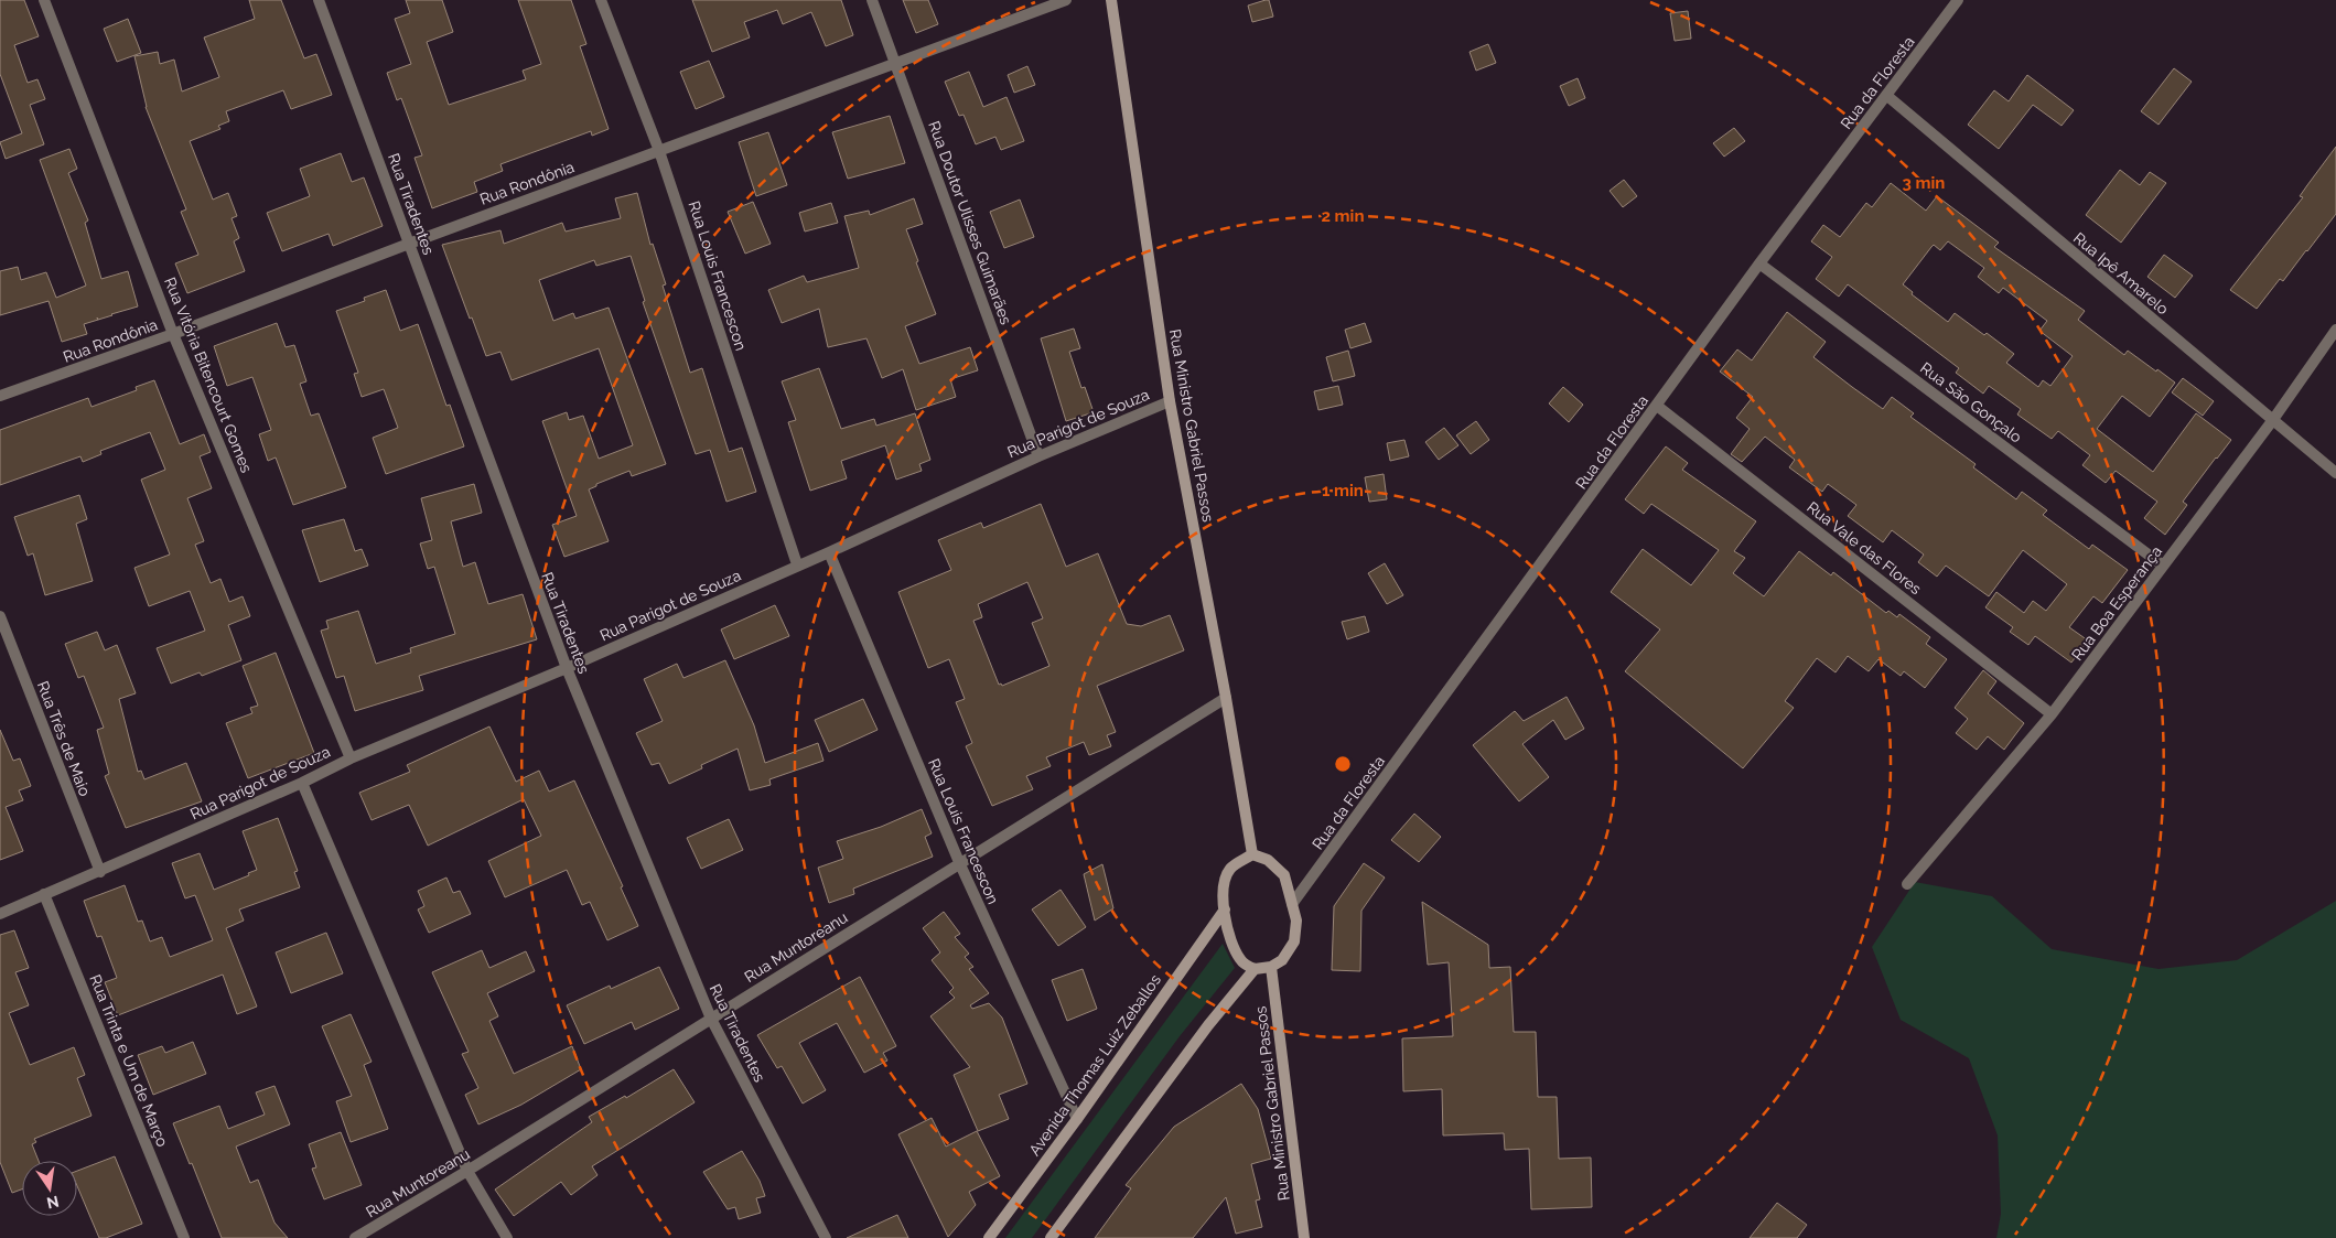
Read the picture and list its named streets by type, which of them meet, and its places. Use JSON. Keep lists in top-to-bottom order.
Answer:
{
  "streets": {
    "main road": ["Rua Ministro Gabriel Passos", "Avenida Thomas Luiz Zeballos"],
    "street": [
      "Rua da Floresta",
      "Rua Rondônia",
      "Rua Tiradentes",
      "Rua Doutor Ulisses Guimarães",
      "Rua Ipê Amarelo",
      "Rua Louis Francescon",
      "Rua Vitória Bitencourt Gomes",
      "Rua São Gonçalo",
      "Rua Parigot de Souza",
      "Rua Vale das Flores",
      "Rua Boa Esperança",
      "Rua Três de Maio",
      "Rua Muntoreanu",
      "Rua Trinta e Um de Março"
    ]
  },
  "crossings": [
    ["Rua da Floresta", "Rua Ipê Amarelo"],
    ["Rua da Floresta", "Rua São Gonçalo"],
    ["Rua da Floresta", "Rua Ministro Gabriel Passos"],
    ["Rua da Floresta", "Rua Vale das Flores"],
    ["Rua da Floresta", "Avenida Thomas Luiz Zeballos"],
    ["Rua Rondônia", "Rua Tiradentes"],
    ["Rua Rondônia", "Rua Doutor Ulisses Guimarães"],
    ["Rua Rondônia", "Rua Louis Francescon"],
    ["Rua Rondônia", "Rua Vitória Bitencourt Gomes"],
    ["Rua Tiradentes", "Rua Parigot de Souza"],
    ["Rua Tiradentes", "Rua Muntoreanu"],
    ["Rua Doutor Ulisses Guimarães", "Rua Parigot de Souza"],
    ["Rua Ipê Amarelo", "Rua Boa Esperança"],
    ["Rua Louis Francescon", "Rua Parigot de Souza"],
    ["Rua Louis Francescon", "Rua Muntoreanu"],
    ["Rua Louis Francescon", "Avenida Thomas Luiz Zeballos"],
    ["Rua Vitória Bitencourt Gomes", "Rua Parigot de Souza"],
    ["Rua São Gonçalo", "Rua Boa Esperança"],
    ["Rua Parigot de Souza", "Rua Ministro Gabriel Passos"],
    ["Rua Parigot de Souza", "Rua Três de Maio"],
    ["Rua Parigot de Souza", "Rua Trinta e Um de Março"],
    ["Rua Ministro Gabriel Passos", "Rua Muntoreanu"],
    ["Rua Ministro Gabriel Passos", "Avenida Thomas Luiz Zeballos"],
    ["Rua Vale das Flores", "Rua Boa Esperança"]
  ],
  "north": "bottom",
  "rings": ["3 min", "2 min", "1 min"]
}
